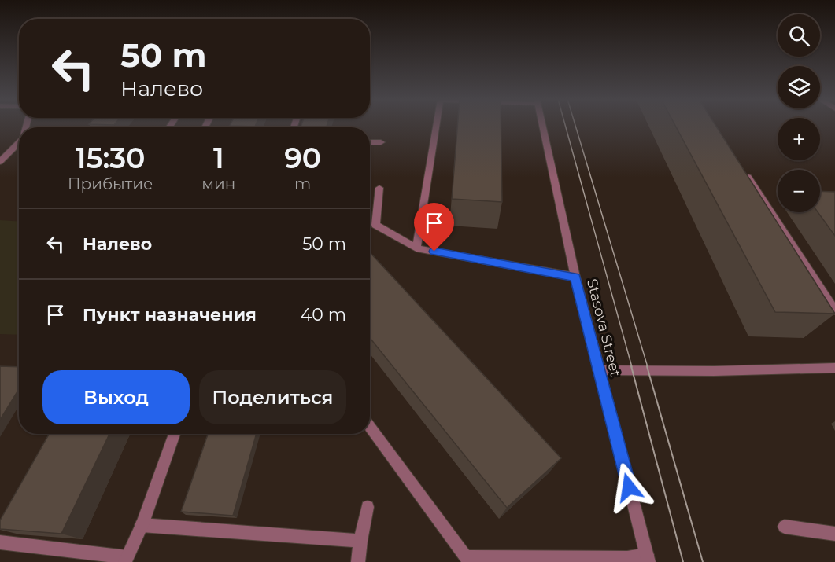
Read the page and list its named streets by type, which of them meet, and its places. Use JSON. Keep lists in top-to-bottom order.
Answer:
{
  "streets": {
    "street": ["Stasova Street"]
  },
  "page": {
    "map_buttons": ["+", "−"],
    "turn": ["50 m", "Налево"],
    "eta": [
      "15:30",
      "Прибытие",
      "1",
      "мин",
      "90",
      "m"
    ],
    "list": [
      {
        "name": "Налево",
        "value": "50 m"
      },
      {
        "name": "Пункт назначения",
        "value": "40 m"
      }
    ],
    "buttons": ["Выход", "Поделиться"]
  }
}
